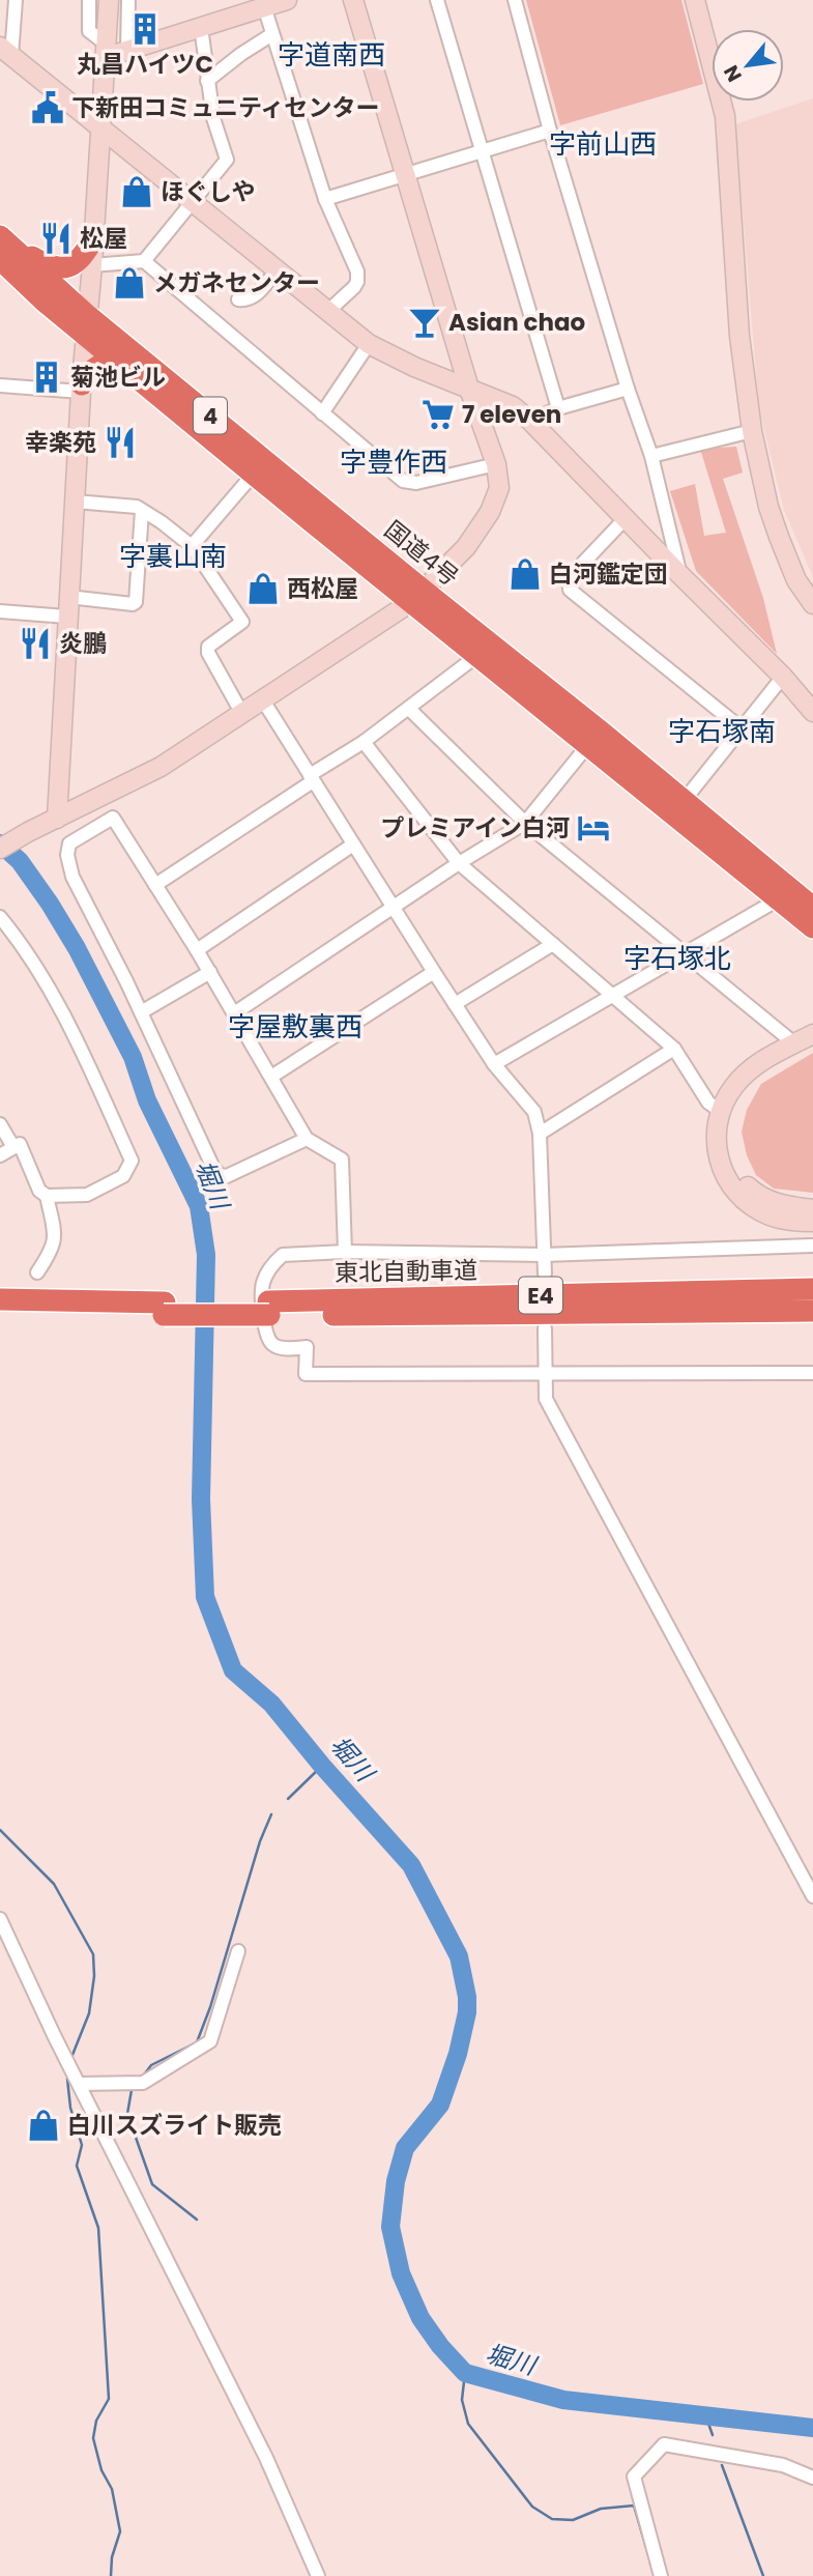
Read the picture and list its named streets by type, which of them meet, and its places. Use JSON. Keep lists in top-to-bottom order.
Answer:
{
  "streets": {
    "highway": [
      "4",
      "国道4号",
      "東北自動車道",
      "E4"
    ]
  },
  "districts": [
    "字道南西",
    "字前山西",
    "字豊作西",
    "字裏山南",
    "字石塚南",
    "字石塚北",
    "字屋敷裏西"
  ],
  "water": ["堀川"],
  "places": {
    "building": ["丸昌ハイツC", "菊池ビル"],
    "public building": ["下新田コミュニティセンター"],
    "shop": [
      "ほぐしや",
      "メガネセンター",
      "白河鑑定団",
      "西松屋",
      "白川スズライト販売"
    ],
    "restaurant": ["松屋", "幸楽苑", "炎鵬"],
    "bar": ["Asian chao"],
    "supermarket": ["7 eleven"],
    "hotel": ["プレミアイン白河"]
  },
  "north": "bottom left"
}
